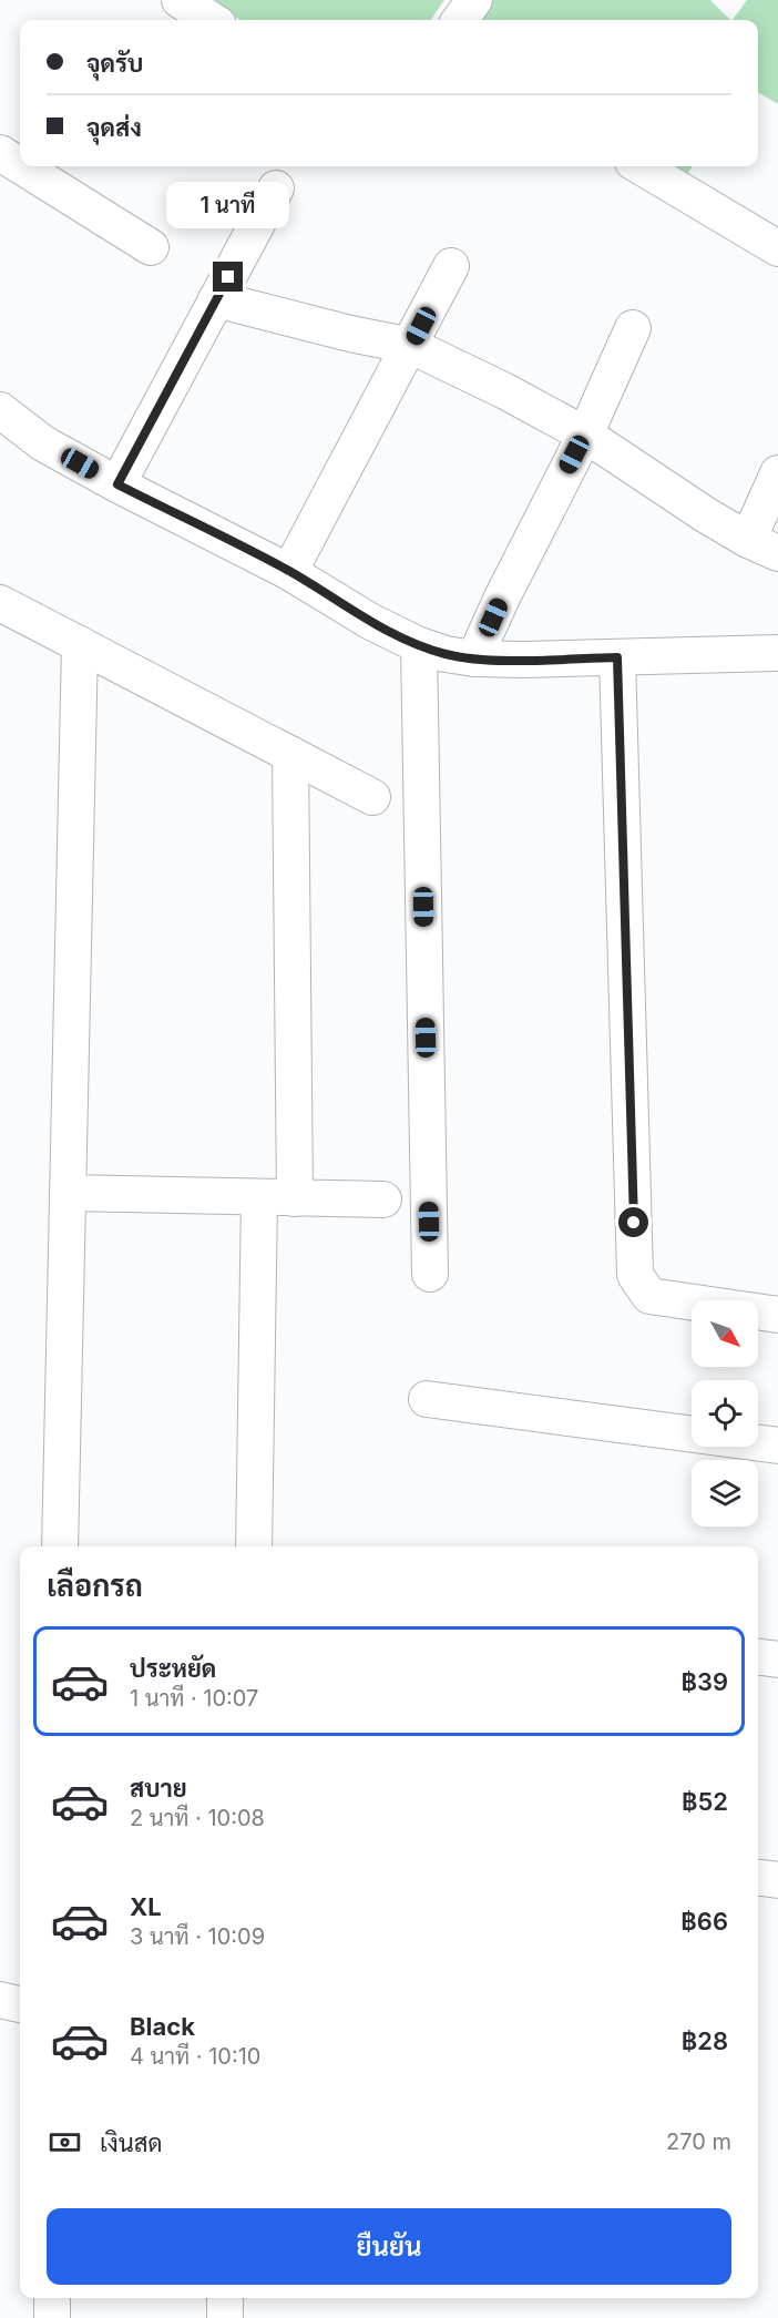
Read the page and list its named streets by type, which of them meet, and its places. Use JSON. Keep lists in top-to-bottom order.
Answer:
{
  "north": "bottom right",
  "page": {
    "banner": ["จุดรับ", "จุดส่ง"],
    "bubble": "1 นาที",
    "heading": "เลือกรถ",
    "list": [
      {
        "name": "ประหยัด",
        "note": "1 นาที · 10:07",
        "value": "฿39"
      },
      {
        "name": "สบาย",
        "note": "2 นาที · 10:08",
        "value": "฿52"
      },
      {
        "name": "XL",
        "note": "3 นาที · 10:09",
        "value": "฿66"
      },
      {
        "name": "Black",
        "note": "4 นาที · 10:10",
        "value": "฿28"
      }
    ],
    "pay": ["เงินสด", "270 m"],
    "buttons": "ยืนยัน"
  }
}
